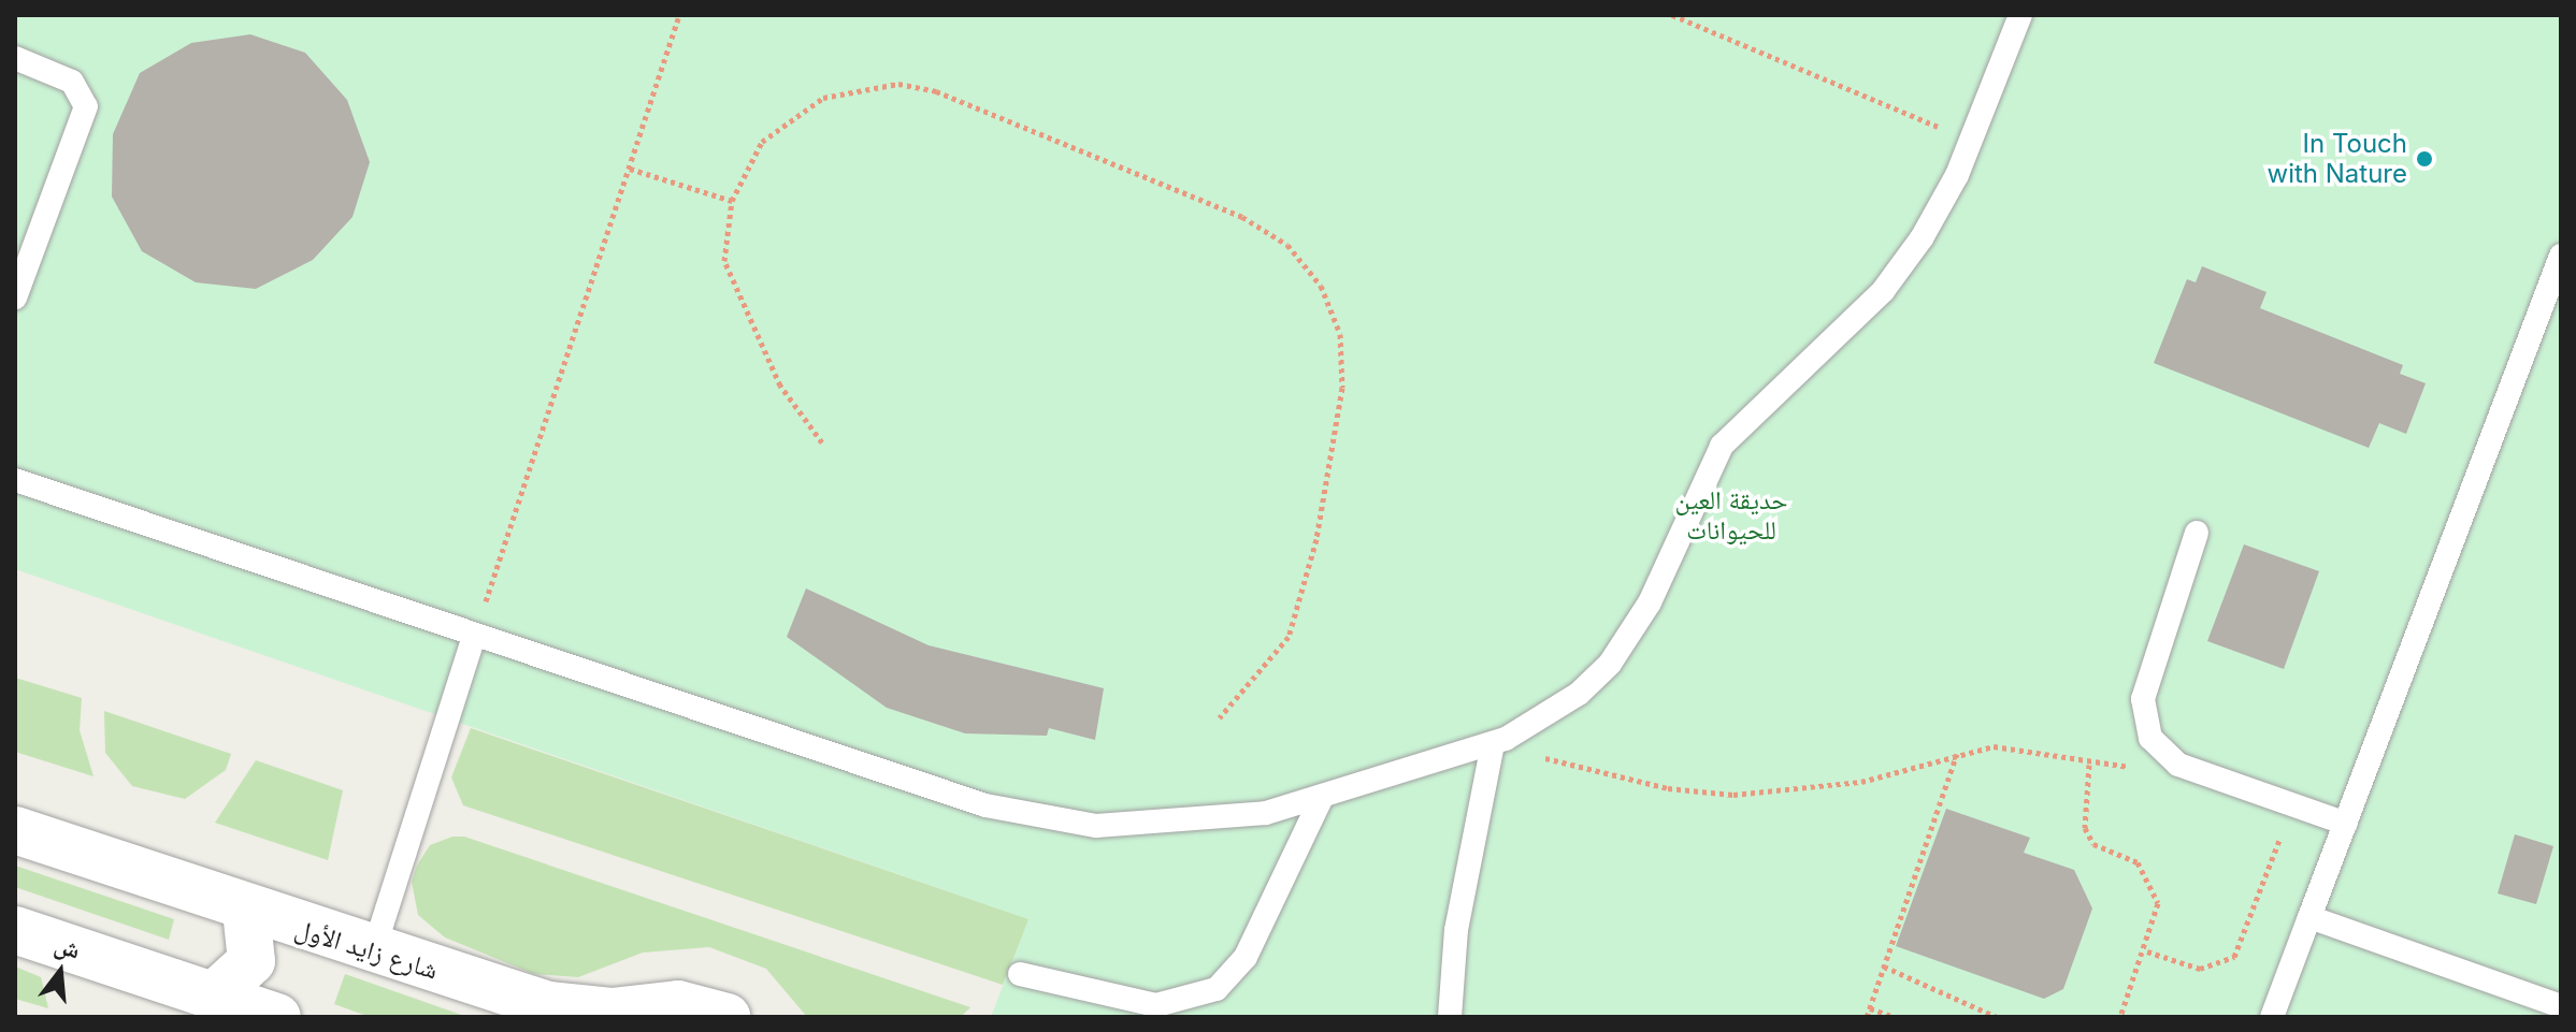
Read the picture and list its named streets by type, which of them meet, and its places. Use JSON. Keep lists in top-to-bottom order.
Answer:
{
  "streets": {
    "street": ["شارع زايد الأول"]
  },
  "parks": ["حديقة العين للحيوانات"],
  "places": ["In Touch with Nature"],
  "north": "top"
}
